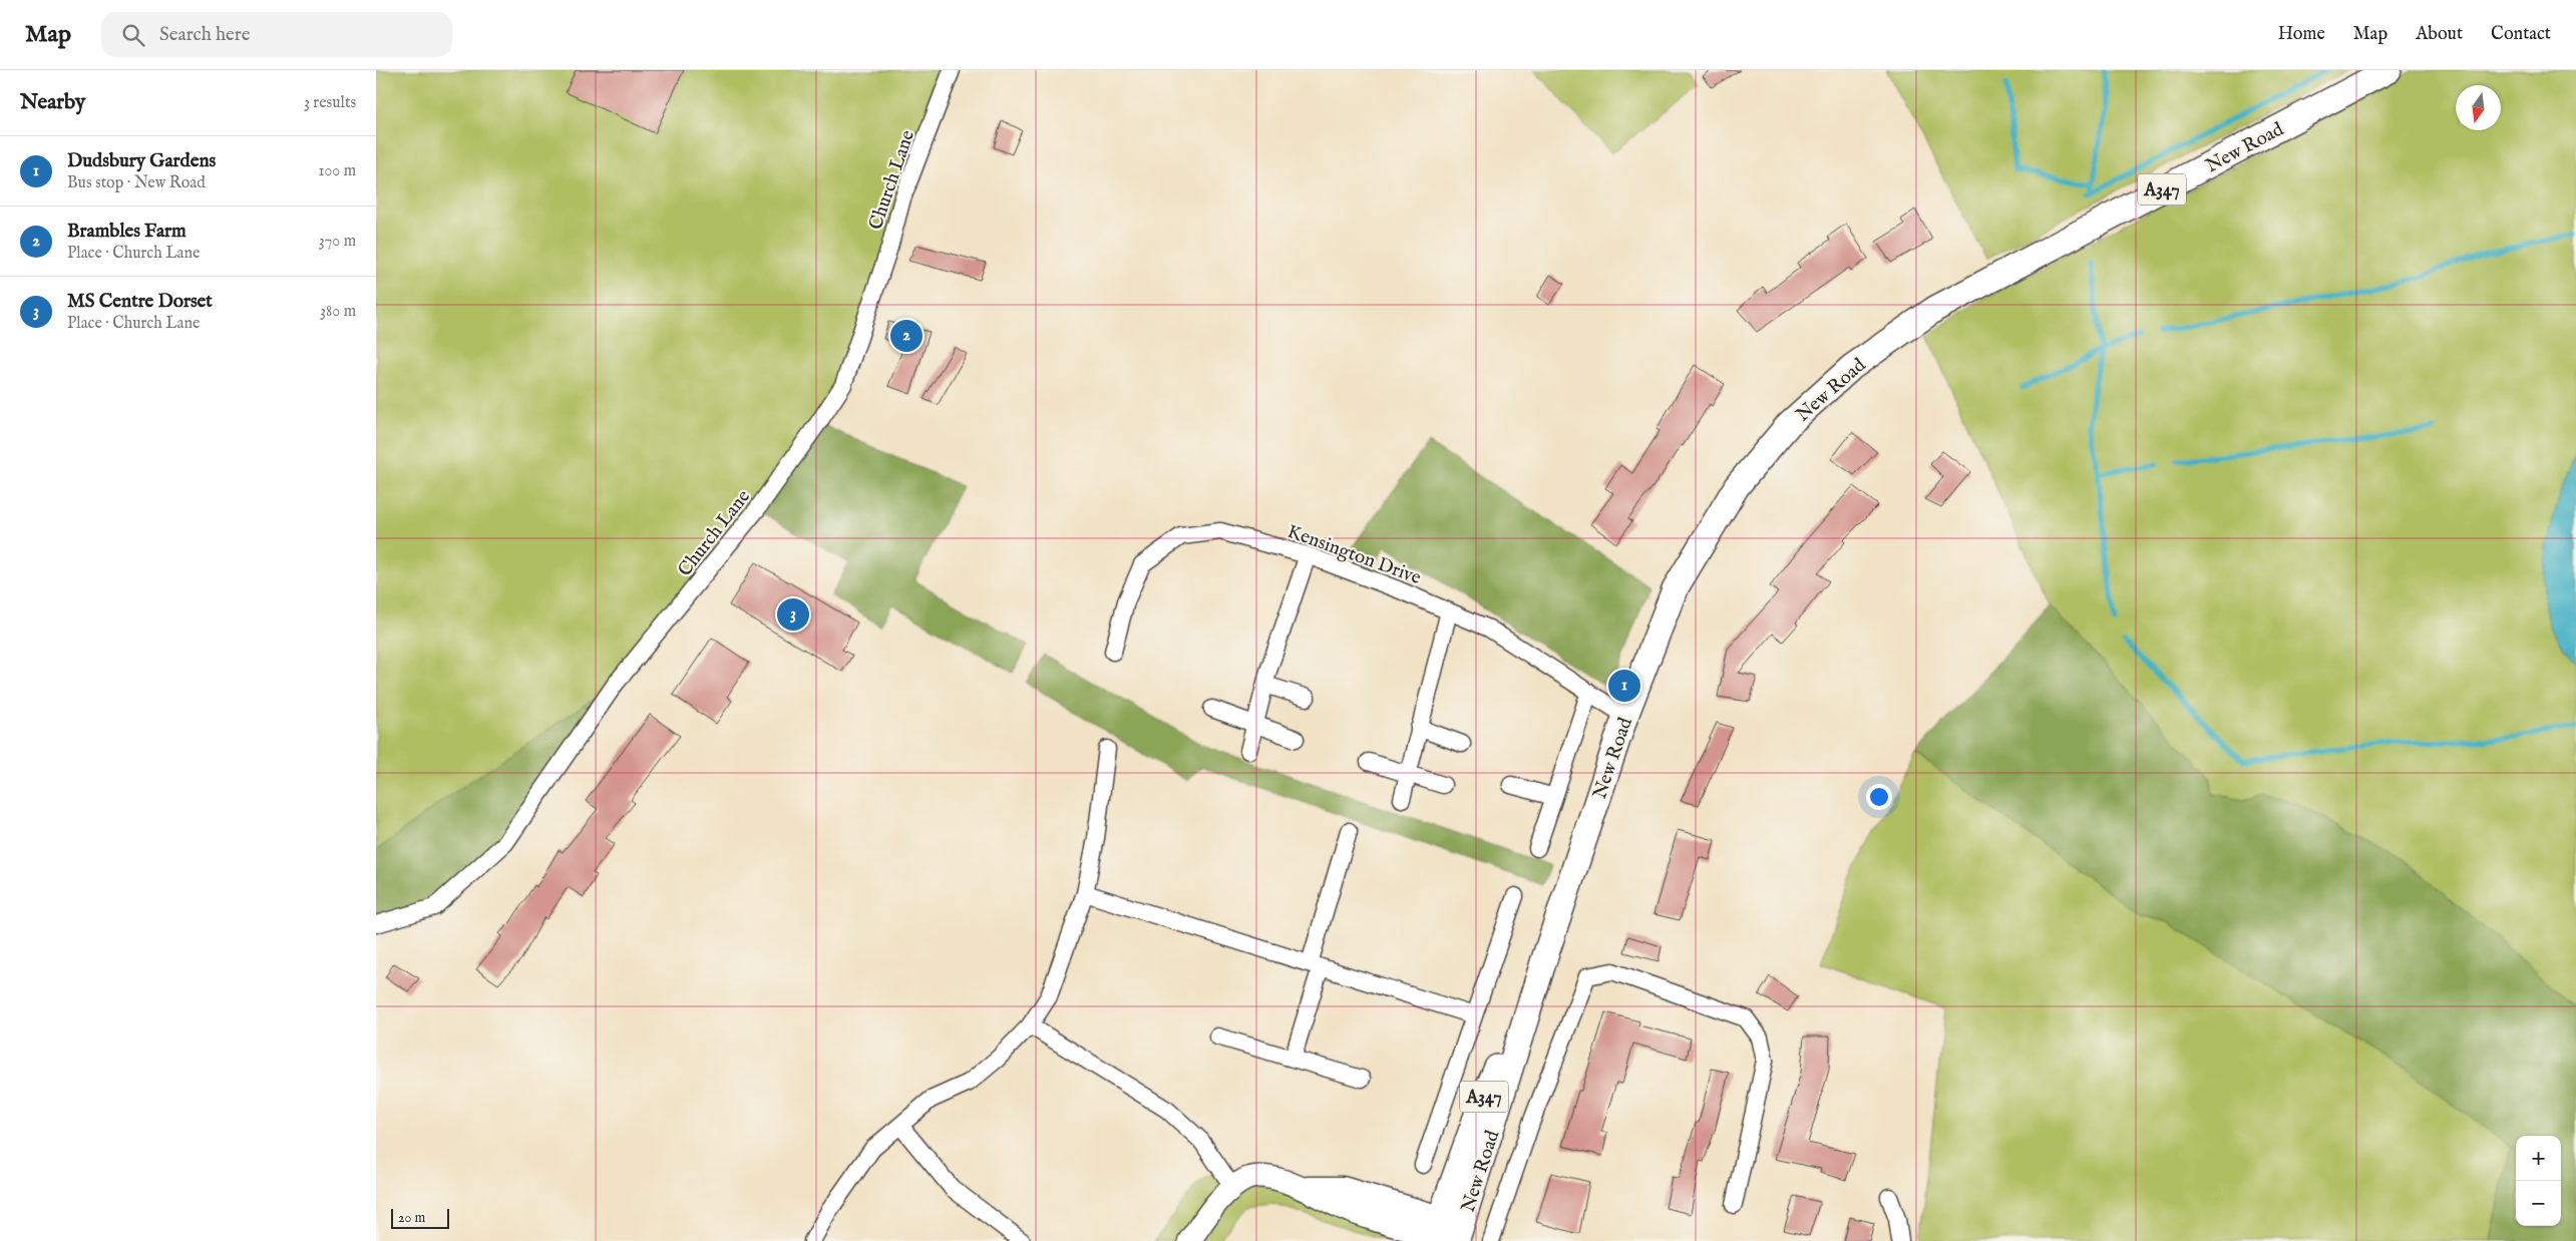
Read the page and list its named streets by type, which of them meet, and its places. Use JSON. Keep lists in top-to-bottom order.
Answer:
{
  "streets": {
    "main road": ["New Road", "A347"],
    "street": ["Church Lane", "Kensington Drive"]
  },
  "crossings": [
    ["New Road", "Kensington Drive"]
  ],
  "scale_bar": "20 m",
  "north": "bottom",
  "page": {
    "header": "Map",
    "search": "Search here",
    "nav": [
      "Home",
      "Map",
      "About",
      "Contact"
    ],
    "heading": ["Nearby", "3 results"],
    "list": [
      {
        "mark": "1",
        "name": "Dudsbury Gardens",
        "note": "Bus stop · New Road",
        "value": "100 m"
      },
      {
        "mark": "2",
        "name": "Brambles Farm",
        "note": "Place · Church Lane",
        "value": "370 m"
      },
      {
        "mark": "3",
        "name": "MS Centre Dorset",
        "note": "Place · Church Lane",
        "value": "380 m"
      }
    ],
    "pins": ["2", "3", "1"],
    "map_buttons": ["+", "−"],
    "scale": "20 m"
  }
}
